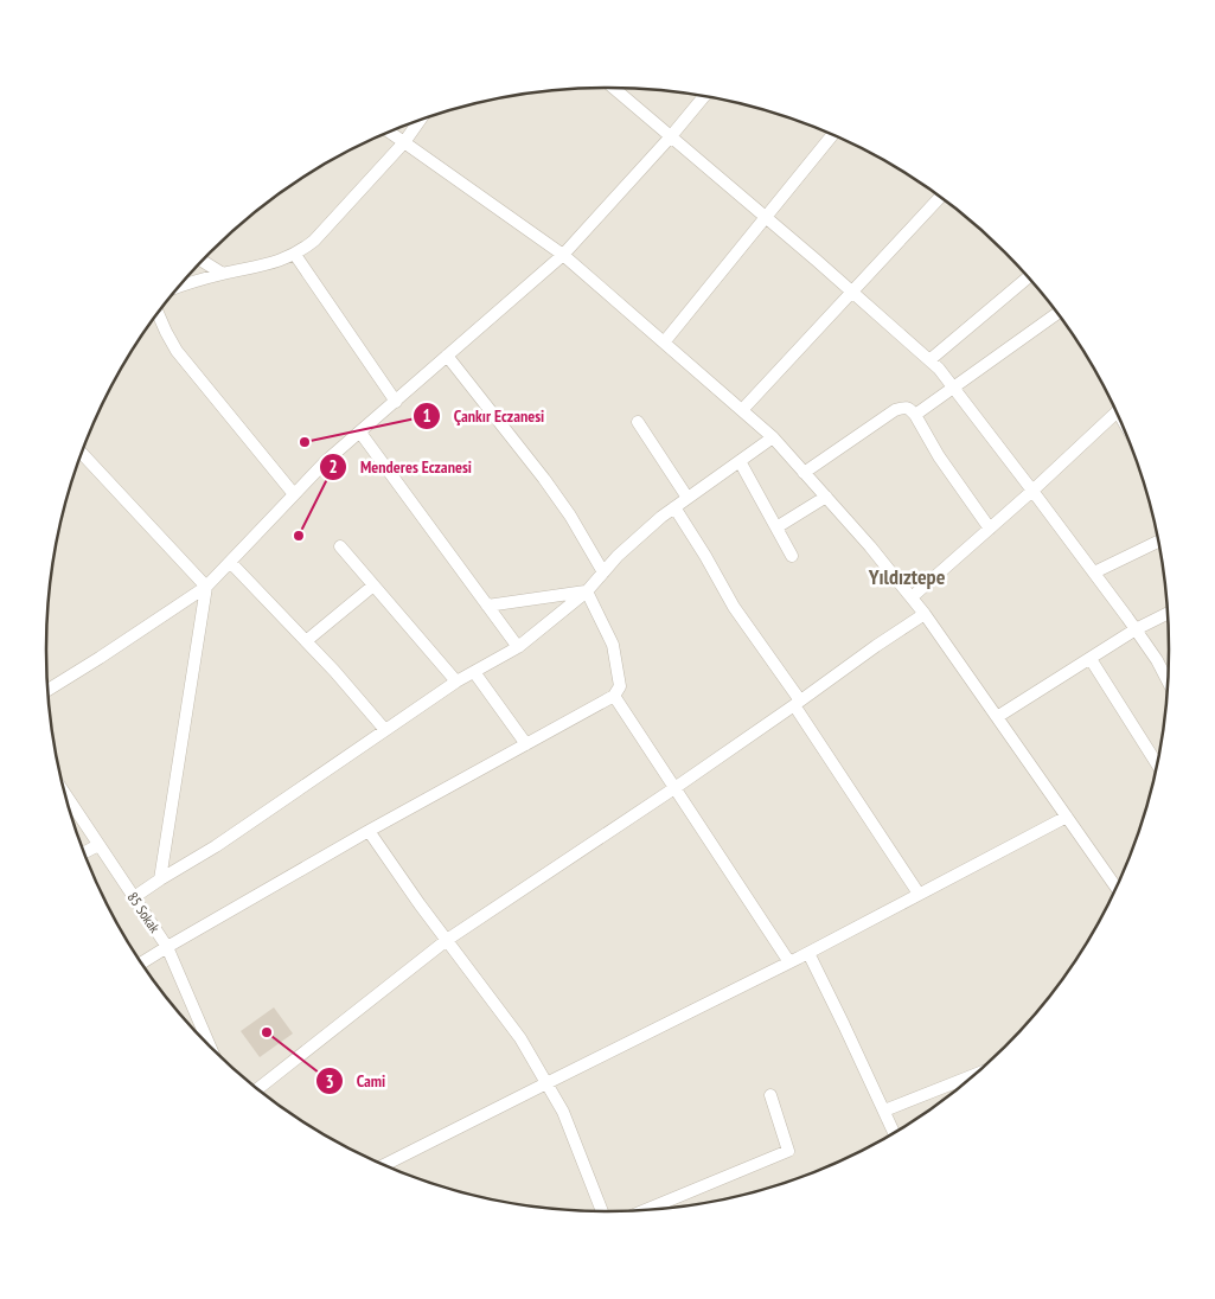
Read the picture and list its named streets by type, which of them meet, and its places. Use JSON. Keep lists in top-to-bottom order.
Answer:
{
  "streets": {
    "street": ["85 Sokak"]
  },
  "districts": ["Yıldıztepe"],
  "places": ["Çankır Eczanesi", "Menderes Eczanesi", "Cami"]
}
